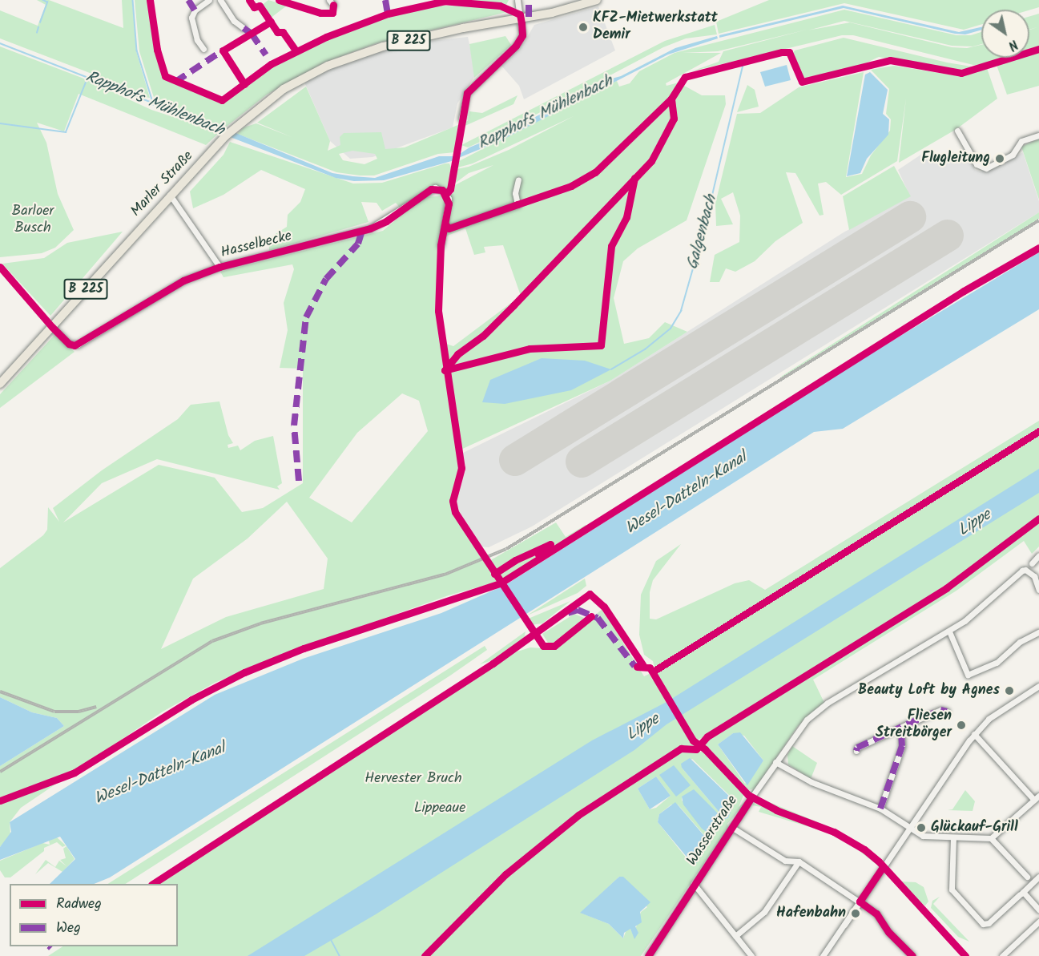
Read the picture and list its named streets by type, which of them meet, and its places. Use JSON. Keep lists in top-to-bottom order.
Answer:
{
  "streets": {
    "main road": ["B 225", "Marler Straße"],
    "street": ["Hasselbecke", "Wasserstraße"]
  },
  "crossings": [
    ["Marler Straße", "Hasselbecke"]
  ],
  "water": [
    "Rapphofs Mühlenbach",
    "Galgenbach",
    "Wesel-Datteln-Kanal",
    "Lippe"
  ],
  "parks": ["Barloer Busch", "Hervester Bruch", "Lippeaue"],
  "places": [
    "KFZ-Mietwerkstatt Demir",
    "Flugleitung",
    "Beauty Loft by Agnes",
    "Fliesen Streitbörger",
    "Glückauf-Grill",
    "Hafenbahn"
  ],
  "legend": ["Radweg", "Weg"],
  "north": "bottom right"
}
